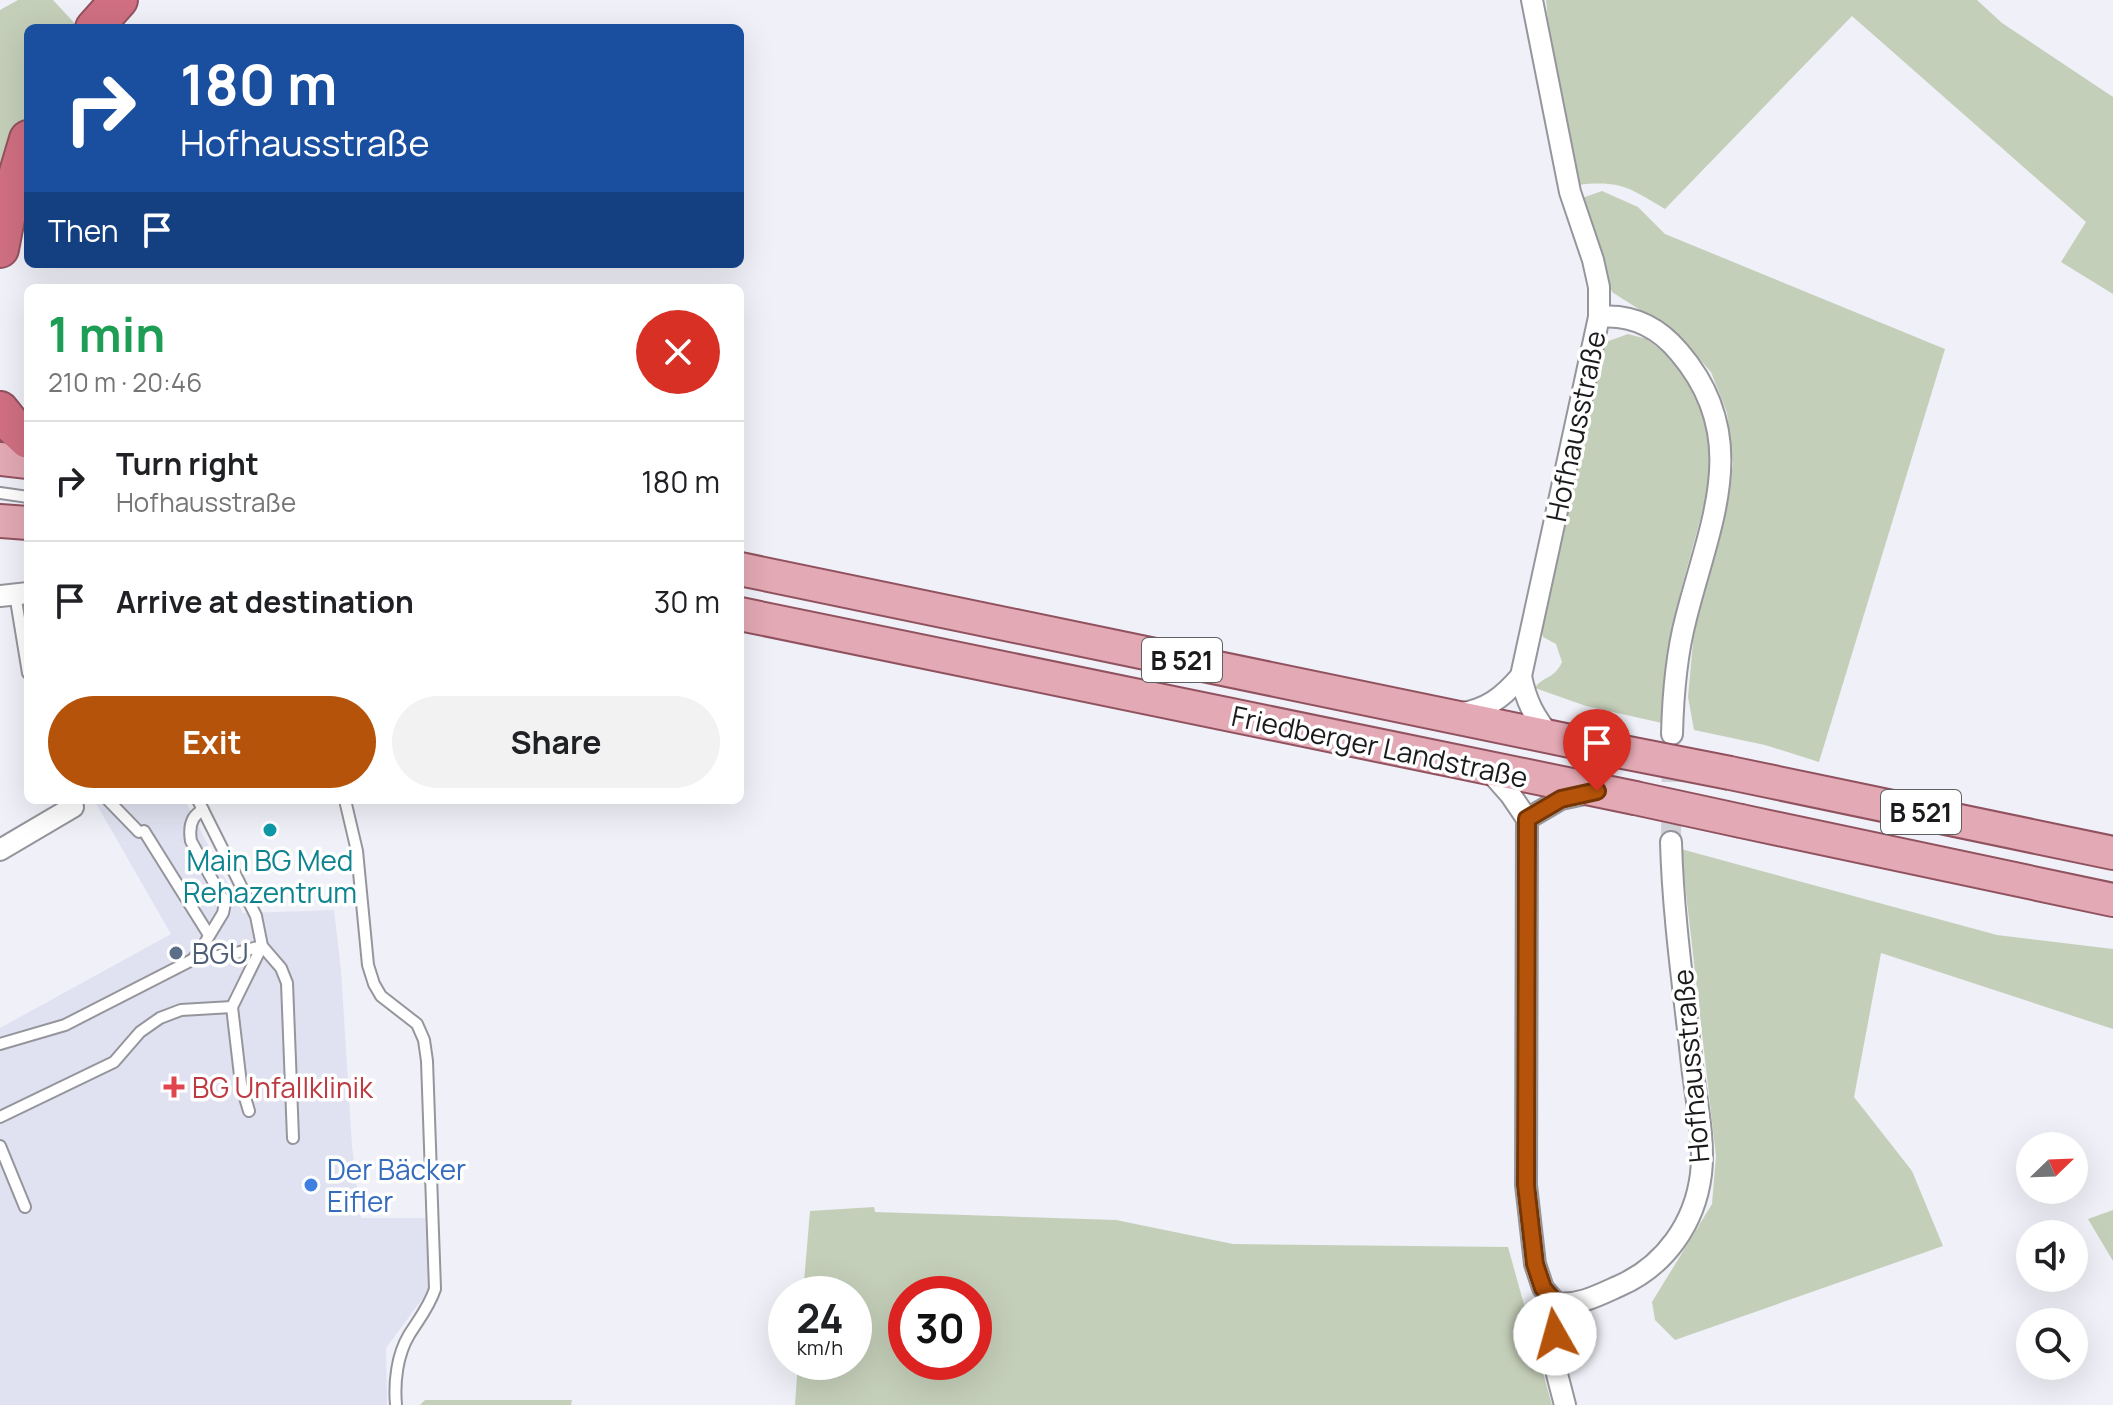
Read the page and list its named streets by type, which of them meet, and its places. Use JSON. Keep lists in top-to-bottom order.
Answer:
{
  "streets": {
    "main road": ["B 521", "Friedberger Landstraße"],
    "street": ["Hofhausstraße"]
  },
  "crossings": [
    ["Hofhausstraße", "Friedberger Landstraße"]
  ],
  "places": {
    "other": ["Main BG Med Rehazentrum", "BGU", "Der Bäcker Eifler"],
    "health": ["BG Unfallklinik"]
  },
  "north": "top right",
  "page": {
    "turn": ["180 m", "Hofhausstraße"],
    "then": "Then",
    "heading": ["1 min", "210 m · 20:46"],
    "list": [
      {
        "name": "Turn right",
        "note": "Hofhausstraße",
        "value": "180 m"
      },
      {
        "name": "Arrive at destination",
        "value": "30 m"
      }
    ],
    "buttons": ["Exit", "Share"],
    "speed": "24 km/h",
    "limit": "30"
  }
}
